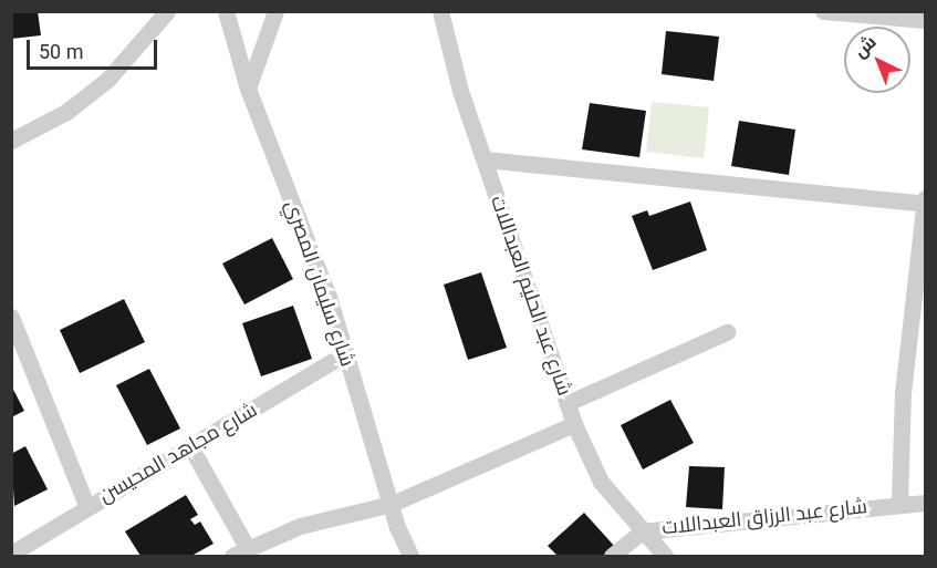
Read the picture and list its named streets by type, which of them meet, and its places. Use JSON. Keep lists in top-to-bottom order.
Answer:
{
  "streets": {
    "street": [
      "شارع سليمان المصري",
      "شارع عبد الحليم العبداللات",
      "شارع مجاهد المحيسن",
      "شارع عبد الرزاق العبداللات"
    ]
  },
  "crossings": [
    ["شارع سليمان المصري", "شارع مجاهد المحيسن"],
    ["شارع عبد الحليم العبداللات", "شارع عبد الرزاق العبداللات"]
  ],
  "scale_bar": "50 m",
  "north": "top left"
}
